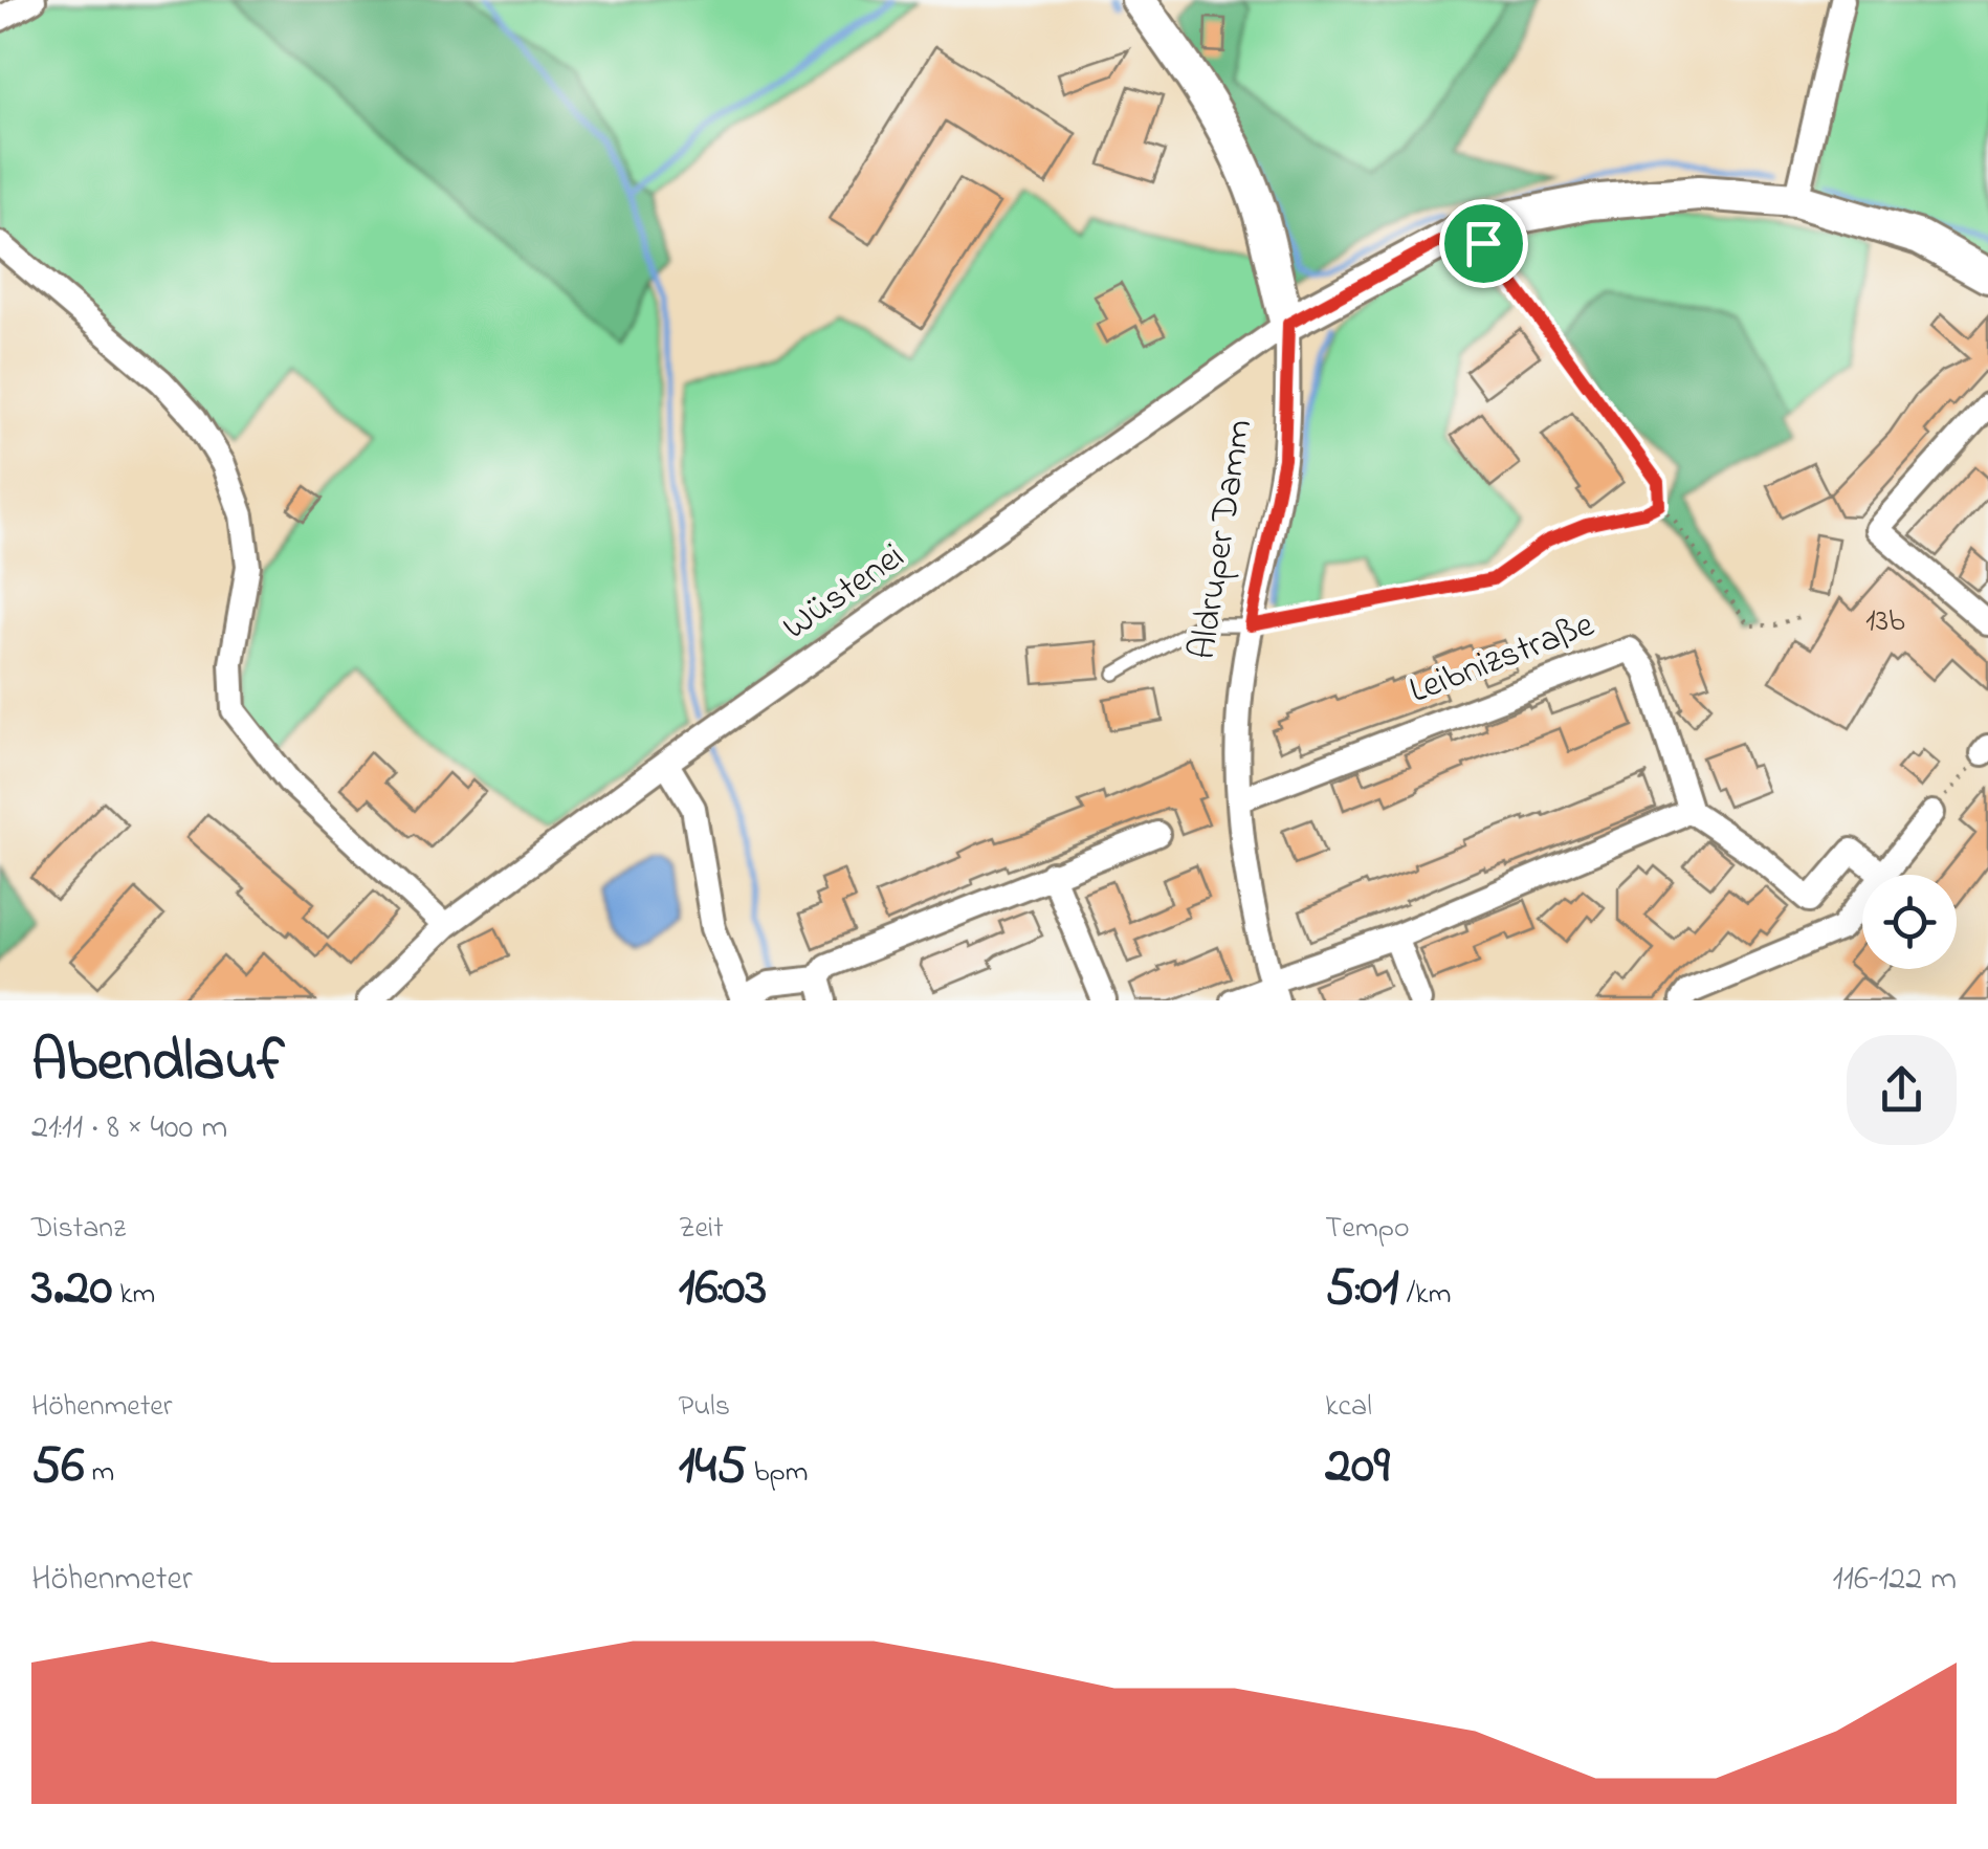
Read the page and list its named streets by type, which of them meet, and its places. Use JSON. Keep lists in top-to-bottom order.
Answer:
{
  "streets": {
    "street": ["Aldruper Damm", "Wüstenei", "Leibnizstraße"]
  },
  "crossings": [
    ["Aldruper Damm", "Wüstenei"],
    ["Aldruper Damm", "Leibnizstraße"]
  ],
  "house_numbers": ["13b"],
  "page": {
    "heading": ["Abendlauf", "21:11 · 8 × 400 m"],
    "stats": [
      ["Distanz", "3.20 km"],
      ["Zeit", "16:03"],
      ["Tempo", "5:01 /km"],
      ["Höhenmeter", "56 m"],
      ["Puls", "145 bpm"],
      ["kcal", "209"]
    ],
    "chart": ["Höhenmeter", "116–122 m"]
  }
}
